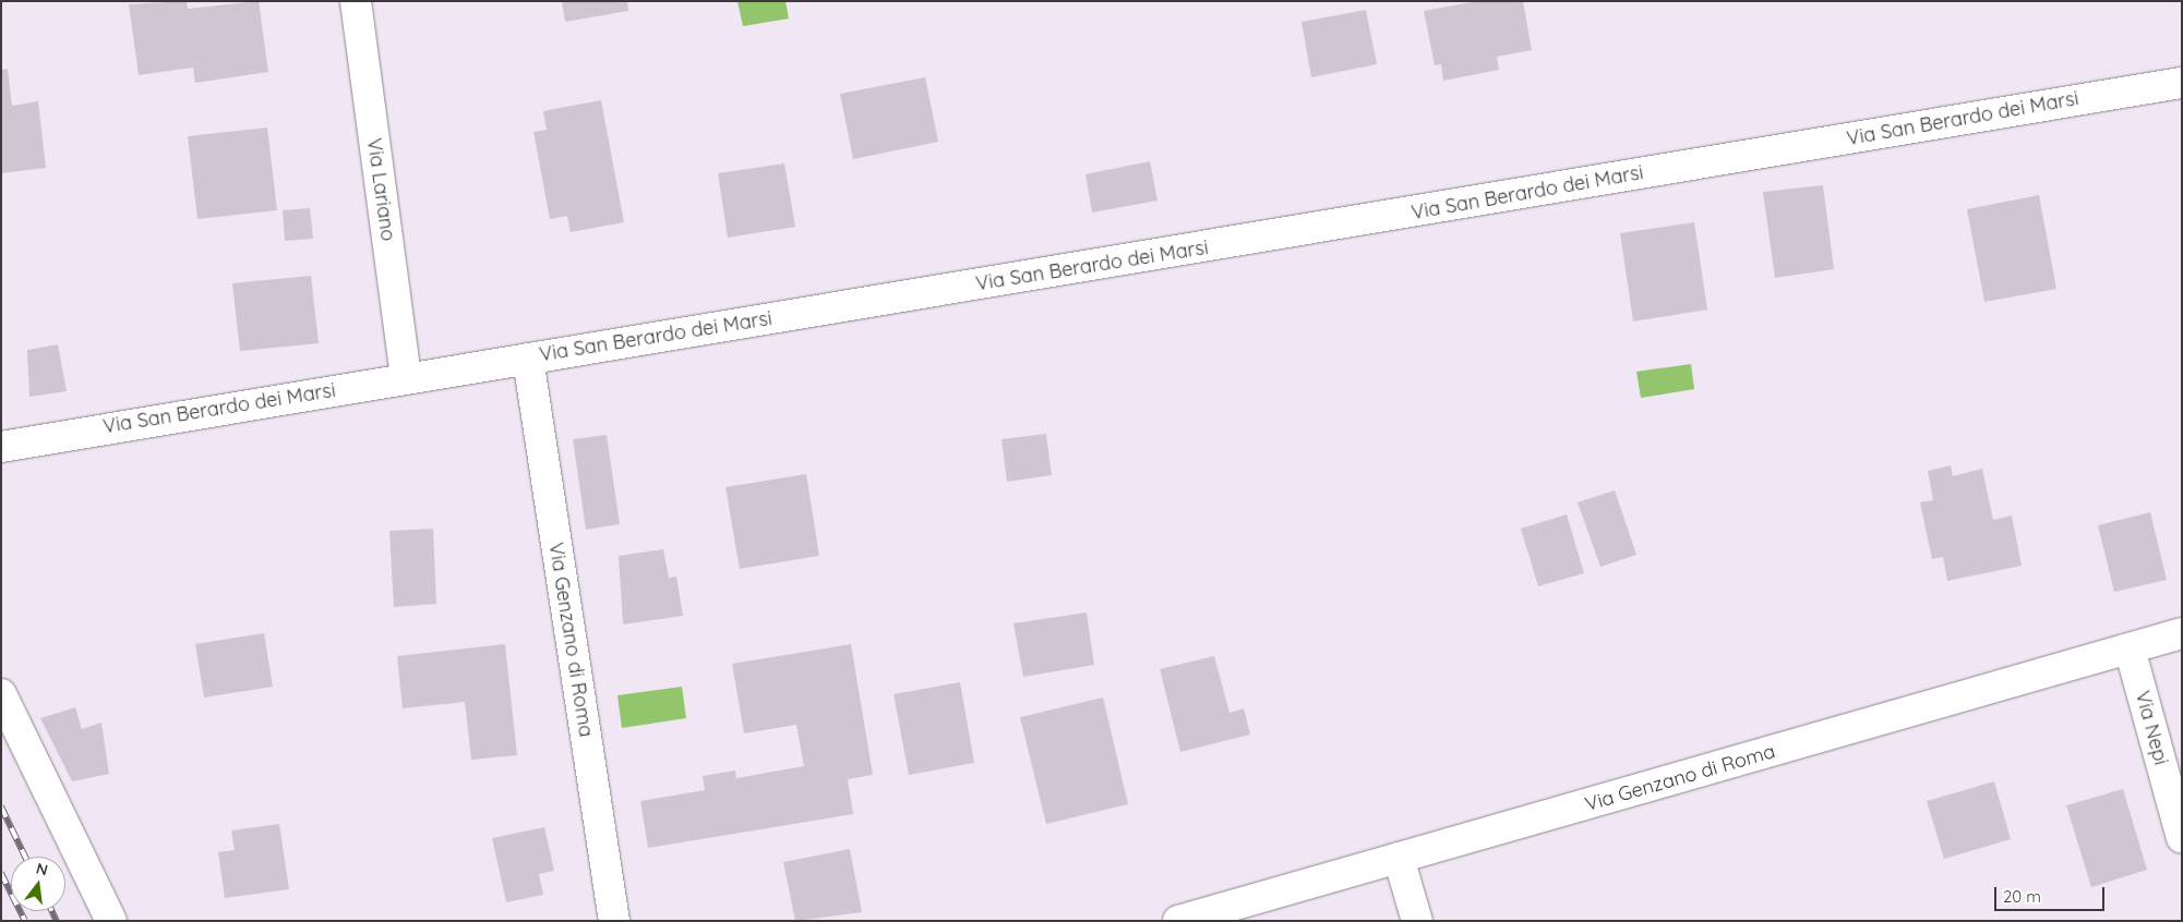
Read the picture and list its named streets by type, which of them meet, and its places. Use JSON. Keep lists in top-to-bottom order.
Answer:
{
  "streets": {
    "street": [
      "Via San Berardo dei Marsi",
      "Via Lariano",
      "Via Genzano di Roma",
      "Via Nepi"
    ]
  },
  "crossings": [
    ["Via San Berardo dei Marsi", "Via Lariano"],
    ["Via San Berardo dei Marsi", "Via Genzano di Roma"],
    ["Via Genzano di Roma", "Via Nepi"]
  ],
  "scale_bar": "20 m",
  "north": "top"
}
